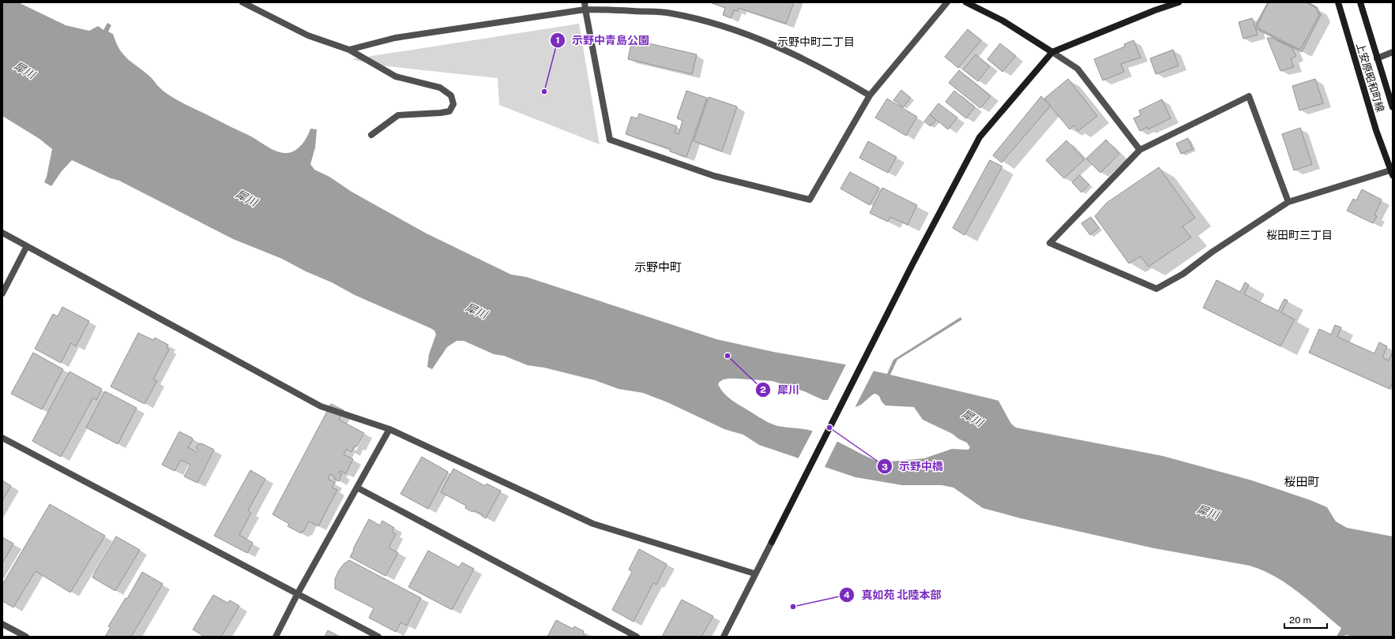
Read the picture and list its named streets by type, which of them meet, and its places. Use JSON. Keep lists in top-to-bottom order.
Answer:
{
  "streets": {
    "street": ["上安原昭和町線"]
  },
  "districts": [
    "示野中町二丁目",
    "桜田町三丁目",
    "示野中町",
    "桜田町"
  ],
  "water": ["犀川"],
  "places": [
    "示野中青島公園",
    "犀川",
    "示野中橋",
    "真如苑 北陸本部"
  ],
  "scale_bar": "20 m"
}
